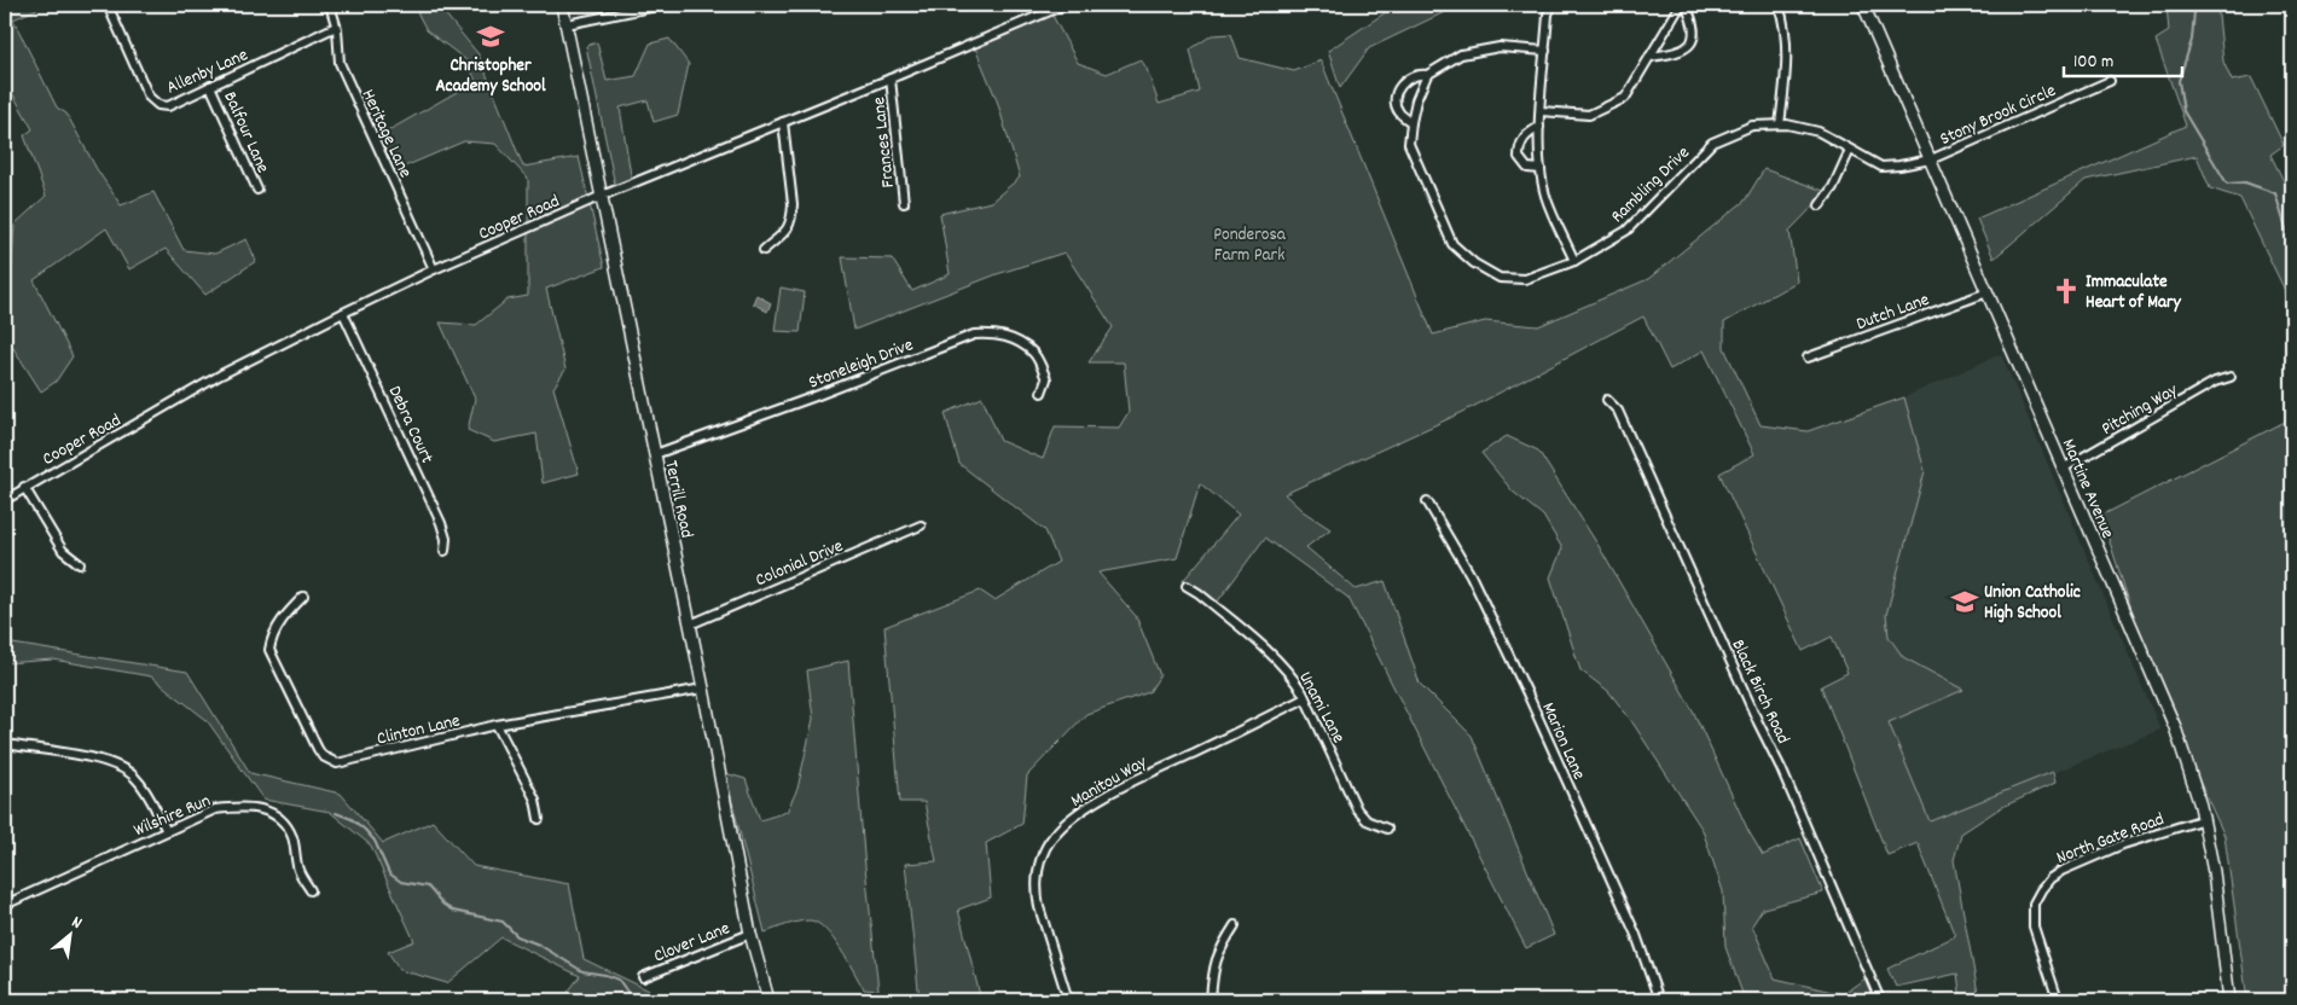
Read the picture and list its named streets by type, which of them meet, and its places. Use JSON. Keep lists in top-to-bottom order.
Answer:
{
  "streets": {
    "main road": ["Martine Avenue", "Terrill Road"],
    "street": [
      "Allenby Lane",
      "Stony Brook Circle",
      "Balfour Lane",
      "Heritage Lane",
      "Frances Lane",
      "Rambling Drive",
      "Cooper Road",
      "Dutch Lane",
      "Stoneleigh Drive",
      "Pitching Way",
      "Debra Court",
      "Colonial Drive",
      "Black Birch Road",
      "Unami Lane",
      "Clinton Lane",
      "Marion Lane",
      "Manitou Way",
      "Wilshire Run",
      "North Gate Road",
      "Clover Lane"
    ]
  },
  "crossings": [
    ["Allenby Lane", "Balfour Lane"],
    ["Allenby Lane", "Heritage Lane"],
    ["Stony Brook Circle", "Rambling Drive"],
    ["Stony Brook Circle", "Martine Avenue"],
    ["Heritage Lane", "Cooper Road"],
    ["Frances Lane", "Cooper Road"],
    ["Rambling Drive", "Martine Avenue"],
    ["Cooper Road", "Debra Court"],
    ["Cooper Road", "Terrill Road"],
    ["Dutch Lane", "Martine Avenue"],
    ["Stoneleigh Drive", "Terrill Road"],
    ["Pitching Way", "Martine Avenue"],
    ["Martine Avenue", "North Gate Road"],
    ["Terrill Road", "Colonial Drive"],
    ["Terrill Road", "Clinton Lane"],
    ["Terrill Road", "Clover Lane"],
    ["Unami Lane", "Manitou Way"]
  ],
  "parks": ["Ponderosa Farm Park"],
  "places": {
    "school or university": ["Christopher Academy School", "Union Catholic High School"],
    "church": ["Immaculate Heart of Mary"]
  },
  "scale_bar": "100 m",
  "north": "top right"
}
